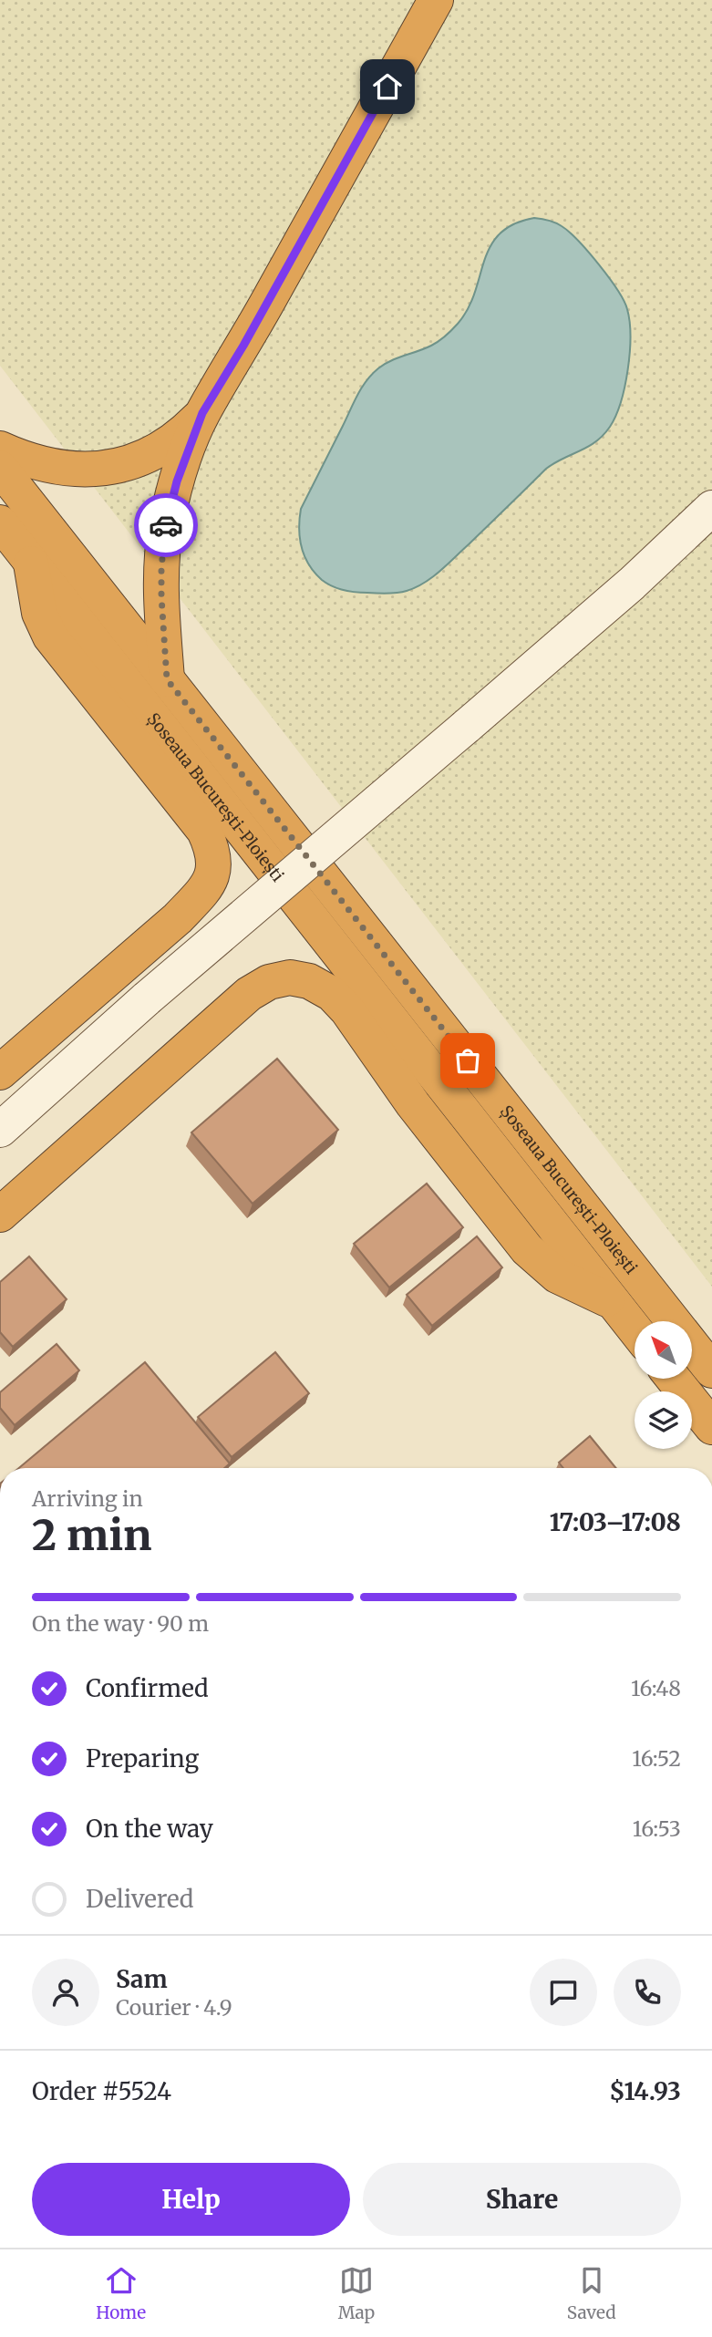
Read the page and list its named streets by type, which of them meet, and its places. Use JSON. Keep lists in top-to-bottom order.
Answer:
{
  "streets": {
    "highway": ["Șoseaua București-Ploiești"]
  },
  "north": "top left",
  "page": {
    "heading": ["2 min", "Arriving in", "17:03–17:08"],
    "panel": [
      "Sam",
      "Courier · 4.9",
      "Order #5524",
      "$14.93"
    ],
    "bar": "On the way · 90 m",
    "list": [
      ["Confirmed", "16:48"],
      ["Preparing", "16:52"],
      ["On the way", "16:53"],
      "Delivered"
    ],
    "buttons": ["Help", "Share"],
    "tabs": ["Home", "Map", "Saved"]
  }
}
